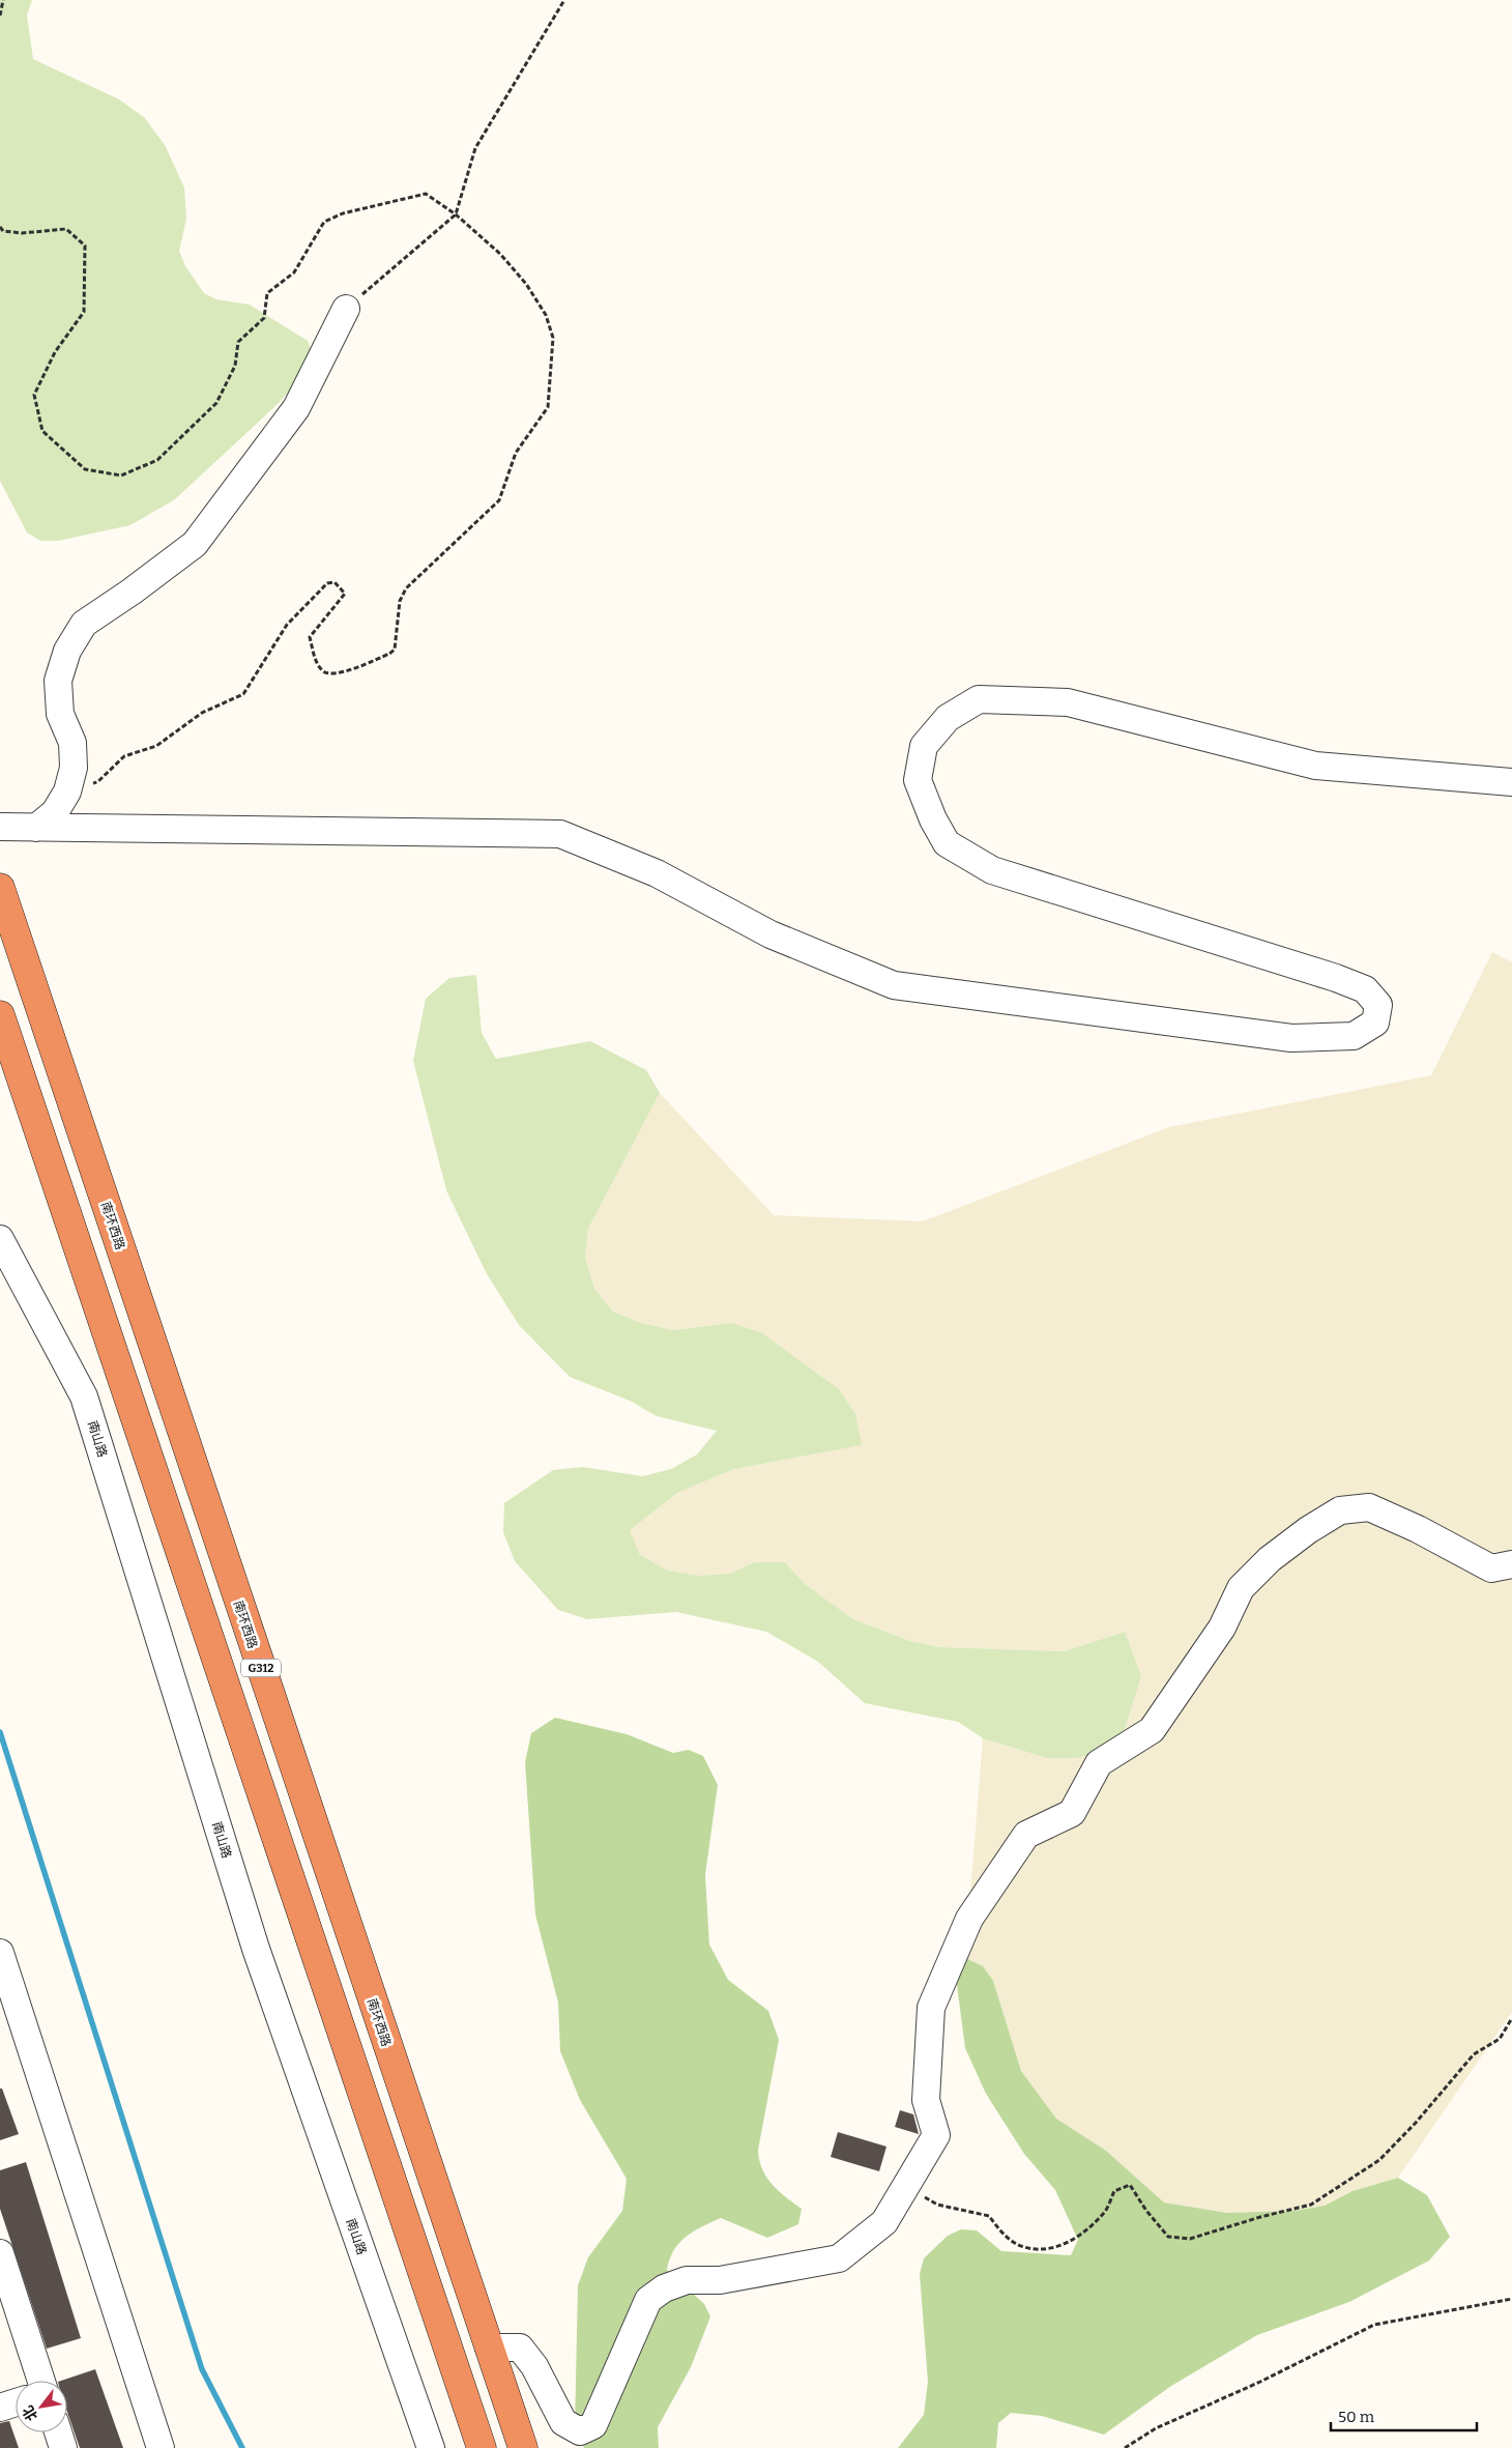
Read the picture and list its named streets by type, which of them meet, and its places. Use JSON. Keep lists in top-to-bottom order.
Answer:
{
  "streets": {
    "highway": ["南环西路", "G312"],
    "street": ["南山路"]
  },
  "scale_bar": "50 m",
  "north": "bottom left"
}
